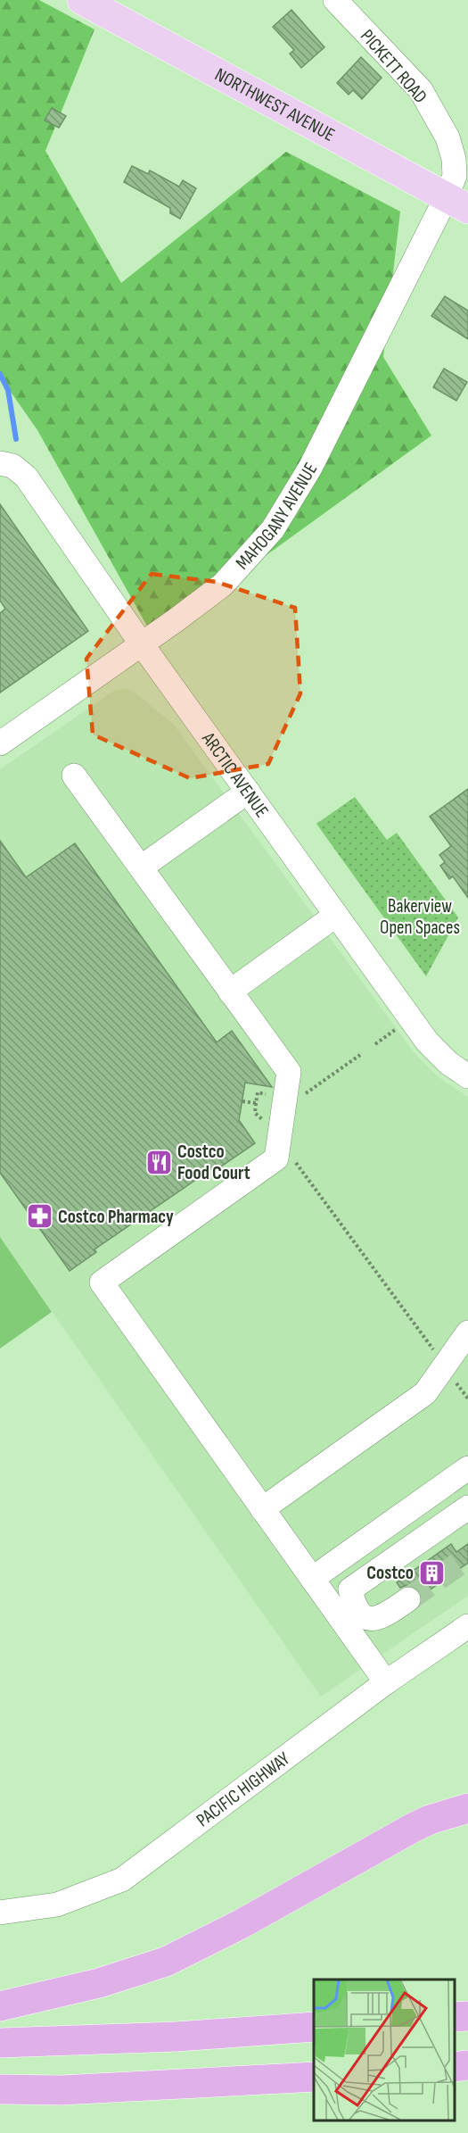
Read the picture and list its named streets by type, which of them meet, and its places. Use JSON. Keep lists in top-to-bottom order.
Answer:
{
  "streets": {
    "main road": ["NORTHWEST AVENUE"],
    "street": [
      "PICKETT ROAD",
      "MAHOGANY AVENUE",
      "ARCTIC AVENUE",
      "PACIFIC HIGHWAY"
    ]
  },
  "crossings": [
    ["PICKETT ROAD", "NORTHWEST AVENUE"],
    ["PICKETT ROAD", "MAHOGANY AVENUE"],
    ["NORTHWEST AVENUE", "MAHOGANY AVENUE"],
    ["MAHOGANY AVENUE", "ARCTIC AVENUE"]
  ],
  "parks": ["Bakerview Open Spaces"],
  "places": {
    "restaurant": ["Costco Food Court"],
    "pharmacy": ["Costco Pharmacy"],
    "building": ["Costco"]
  }
}
